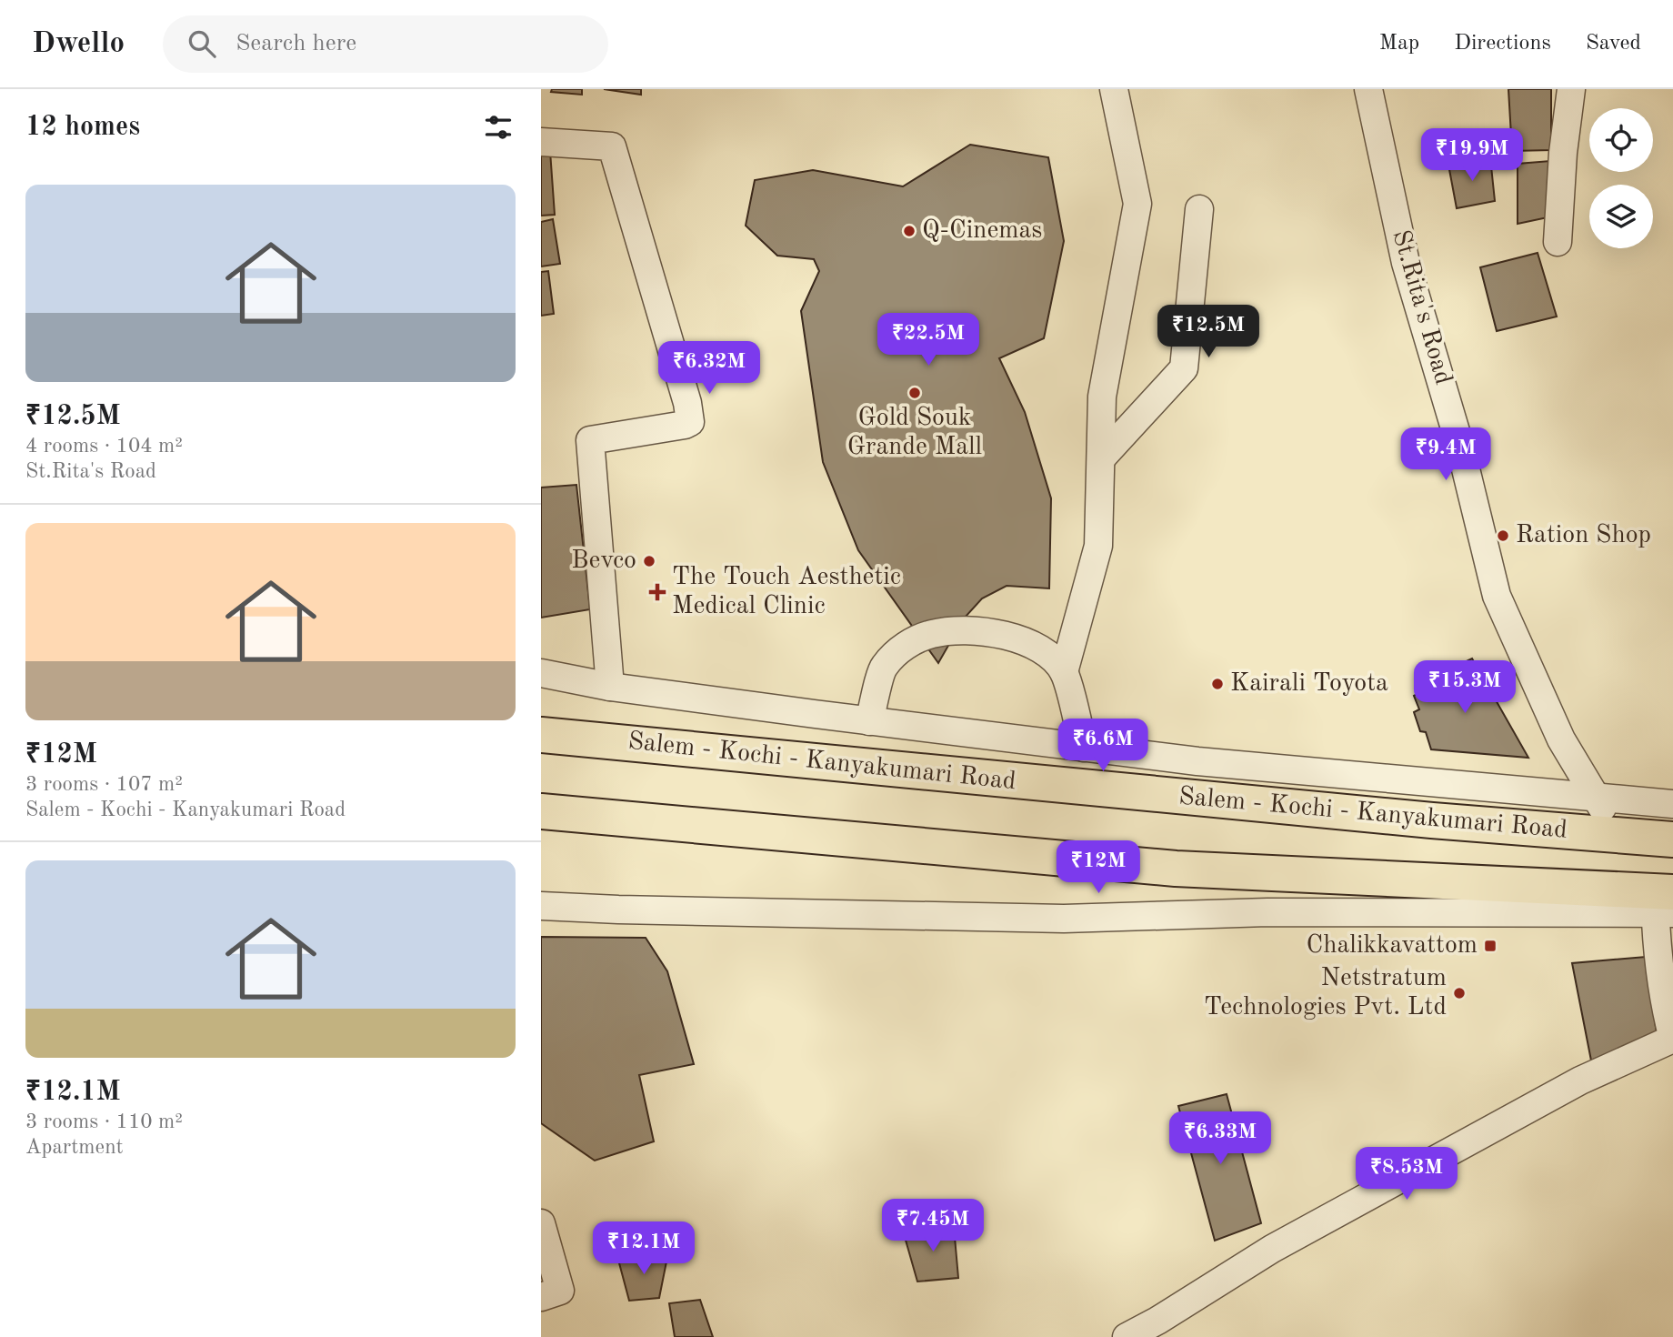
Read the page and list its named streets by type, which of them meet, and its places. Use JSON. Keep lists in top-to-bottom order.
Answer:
{
  "streets": {
    "highway": ["Salem - Kochi - Kanyakumari Road"],
    "street": ["St.Rita's Road"]
  },
  "crossings": [
    ["St.Rita's Road", "Salem - Kochi - Kanyakumari Road"]
  ],
  "places": {
    "other": [
      "Q-Cinemas",
      "Gold Souk Grande Mall",
      "Ration Shop",
      "Bevco",
      "Kairali Toyota",
      "Netstratum Technologies Pvt. Ltd"
    ],
    "health": ["The Touch Aesthetic Medical Clinic"],
    "transit": ["Chalikkavattom"]
  },
  "page": {
    "header": "Dwello",
    "search": "Search here",
    "nav": ["Map", "Directions", "Saved"],
    "heading": "12 homes",
    "price": [
      "₹19.9M",
      "₹12.5M",
      "₹22.5M",
      "₹6.32M",
      "₹9.4M",
      "₹15.3M",
      "₹6.6M",
      "₹12M",
      "₹6.33M",
      "₹8.53M",
      "₹7.45M",
      "₹12.1M"
    ],
    "list": [
      {
        "name": "₹12.5M",
        "note": "4 rooms · 104 m² · St.Rita's Road"
      },
      {
        "name": "₹12M",
        "note": "3 rooms · 107 m² · Salem - Kochi - Kanyakumari Road"
      },
      {
        "name": "₹12.1M",
        "note": "3 rooms · 110 m² · Apartment"
      }
    ]
  }
}
